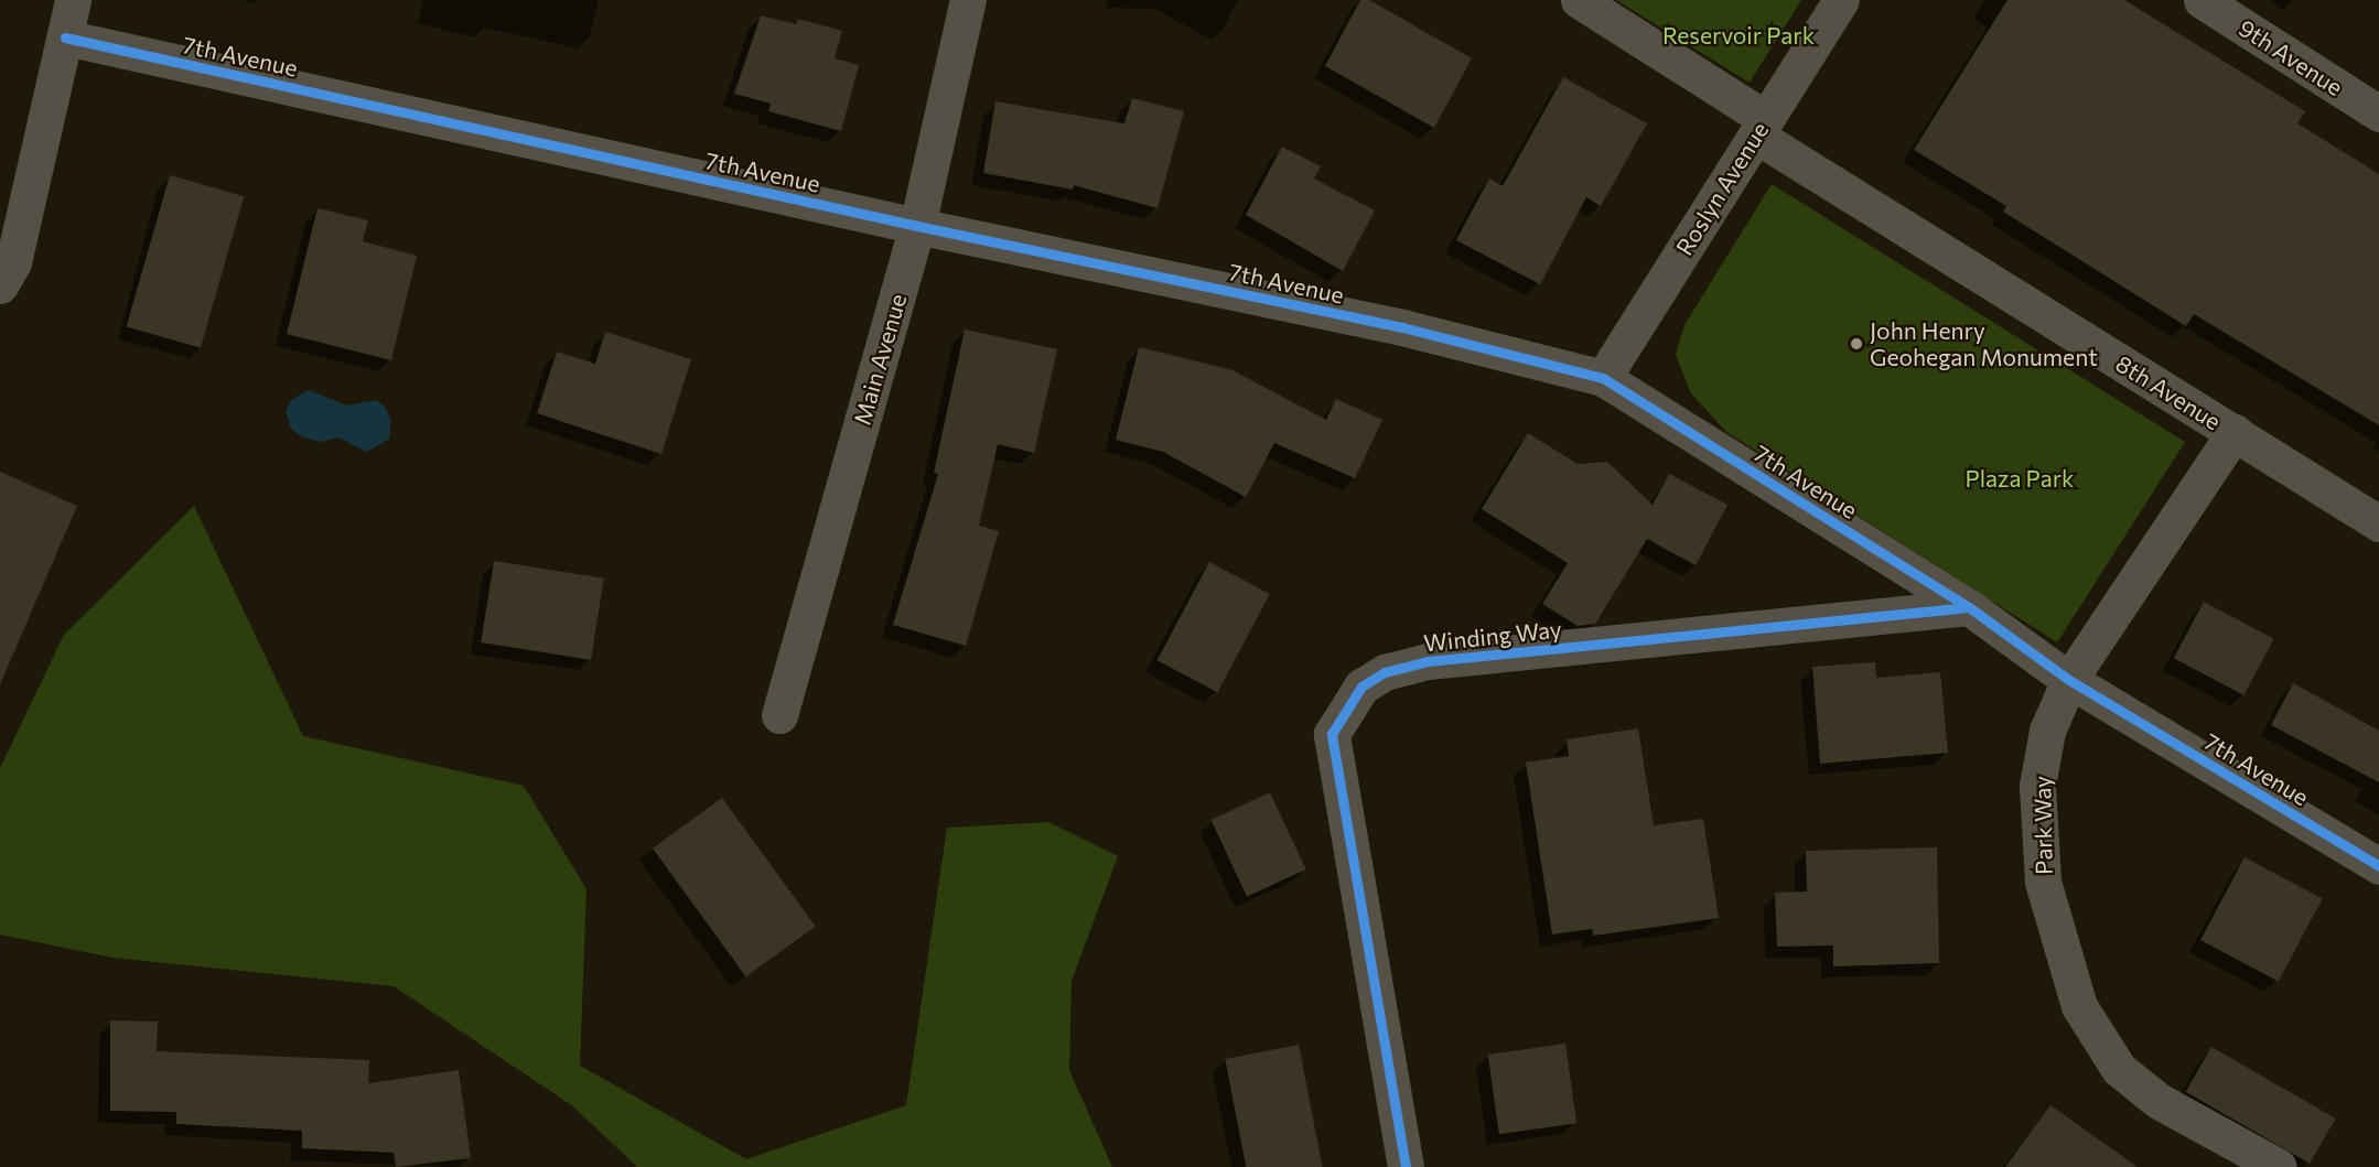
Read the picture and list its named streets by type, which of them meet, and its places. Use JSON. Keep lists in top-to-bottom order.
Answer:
{
  "streets": {
    "street": [
      "7th Avenue",
      "9th Avenue",
      "Roslyn Avenue",
      "Main Avenue",
      "8th Avenue",
      "Winding Way",
      "Park Way"
    ]
  },
  "crossings": [
    ["7th Avenue", "Roslyn Avenue"],
    ["7th Avenue", "Main Avenue"],
    ["7th Avenue", "Winding Way"],
    ["7th Avenue", "Park Way"],
    ["Roslyn Avenue", "8th Avenue"],
    ["8th Avenue", "Park Way"]
  ],
  "parks": ["Reservoir Park", "Plaza Park"],
  "places": ["John Henry Geohegan Monument"]
}
